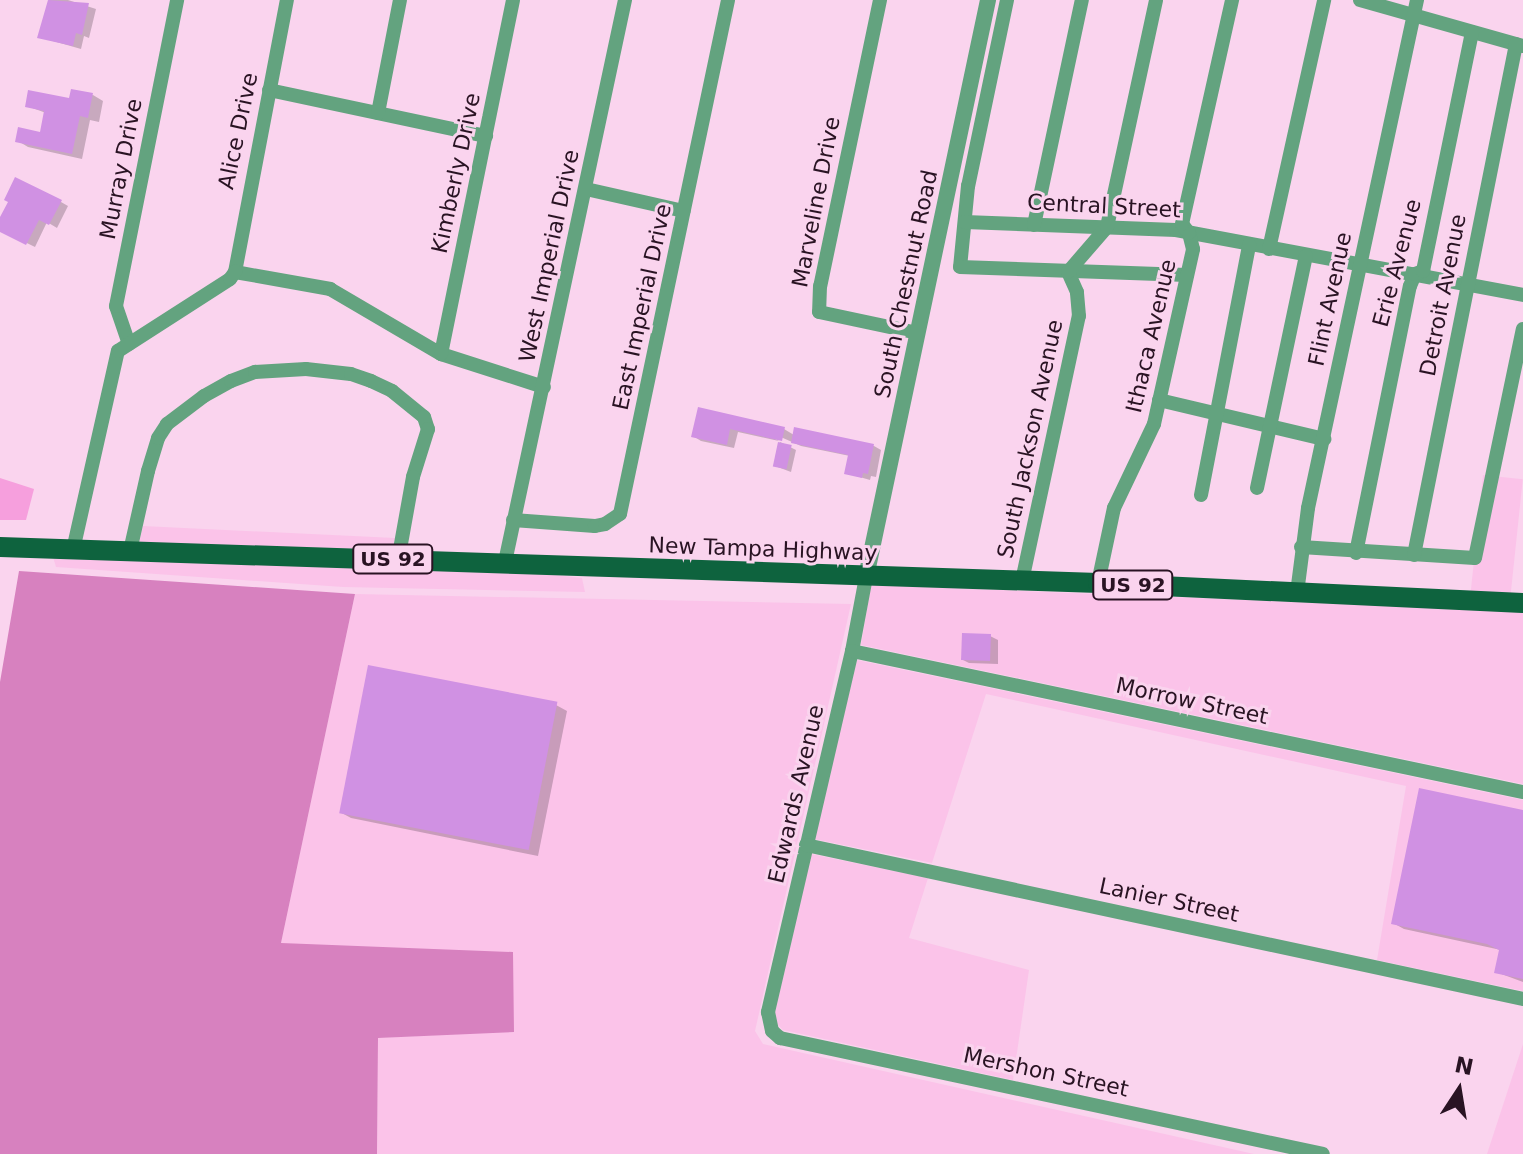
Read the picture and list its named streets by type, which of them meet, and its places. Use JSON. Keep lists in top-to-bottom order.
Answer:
{
  "streets": {
    "main road": ["New Tampa Highway", "US 92"],
    "street": [
      "Alice Drive",
      "Murray Drive",
      "Kimberly Drive",
      "Marveline Drive",
      "Central Street",
      "West Imperial Drive",
      "Erie Avenue",
      "South Chestnut Road",
      "Detroit Avenue",
      "Flint Avenue",
      "East Imperial Drive",
      "Ithaca Avenue",
      "South Jackson Avenue",
      "Morrow Street",
      "Edwards Avenue",
      "Lanier Street",
      "Mershon Street"
    ]
  },
  "crossings": [
    ["Marveline Drive", "South Chestnut Road"],
    ["Central Street", "Erie Avenue"],
    ["Central Street", "Detroit Avenue"],
    ["Central Street", "Flint Avenue"],
    ["Central Street", "Ithaca Avenue"],
    ["West Imperial Drive", "East Imperial Drive"],
    ["West Imperial Drive", "New Tampa Highway"],
    ["South Chestnut Road", "New Tampa Highway"],
    ["South Chestnut Road", "Edwards Avenue"],
    ["Flint Avenue", "New Tampa Highway"],
    ["Ithaca Avenue", "New Tampa Highway"],
    ["South Jackson Avenue", "New Tampa Highway"],
    ["New Tampa Highway", "Edwards Avenue"],
    ["Morrow Street", "Edwards Avenue"],
    ["Edwards Avenue", "Lanier Street"],
    ["Edwards Avenue", "Mershon Street"]
  ],
  "north": "top"
}
